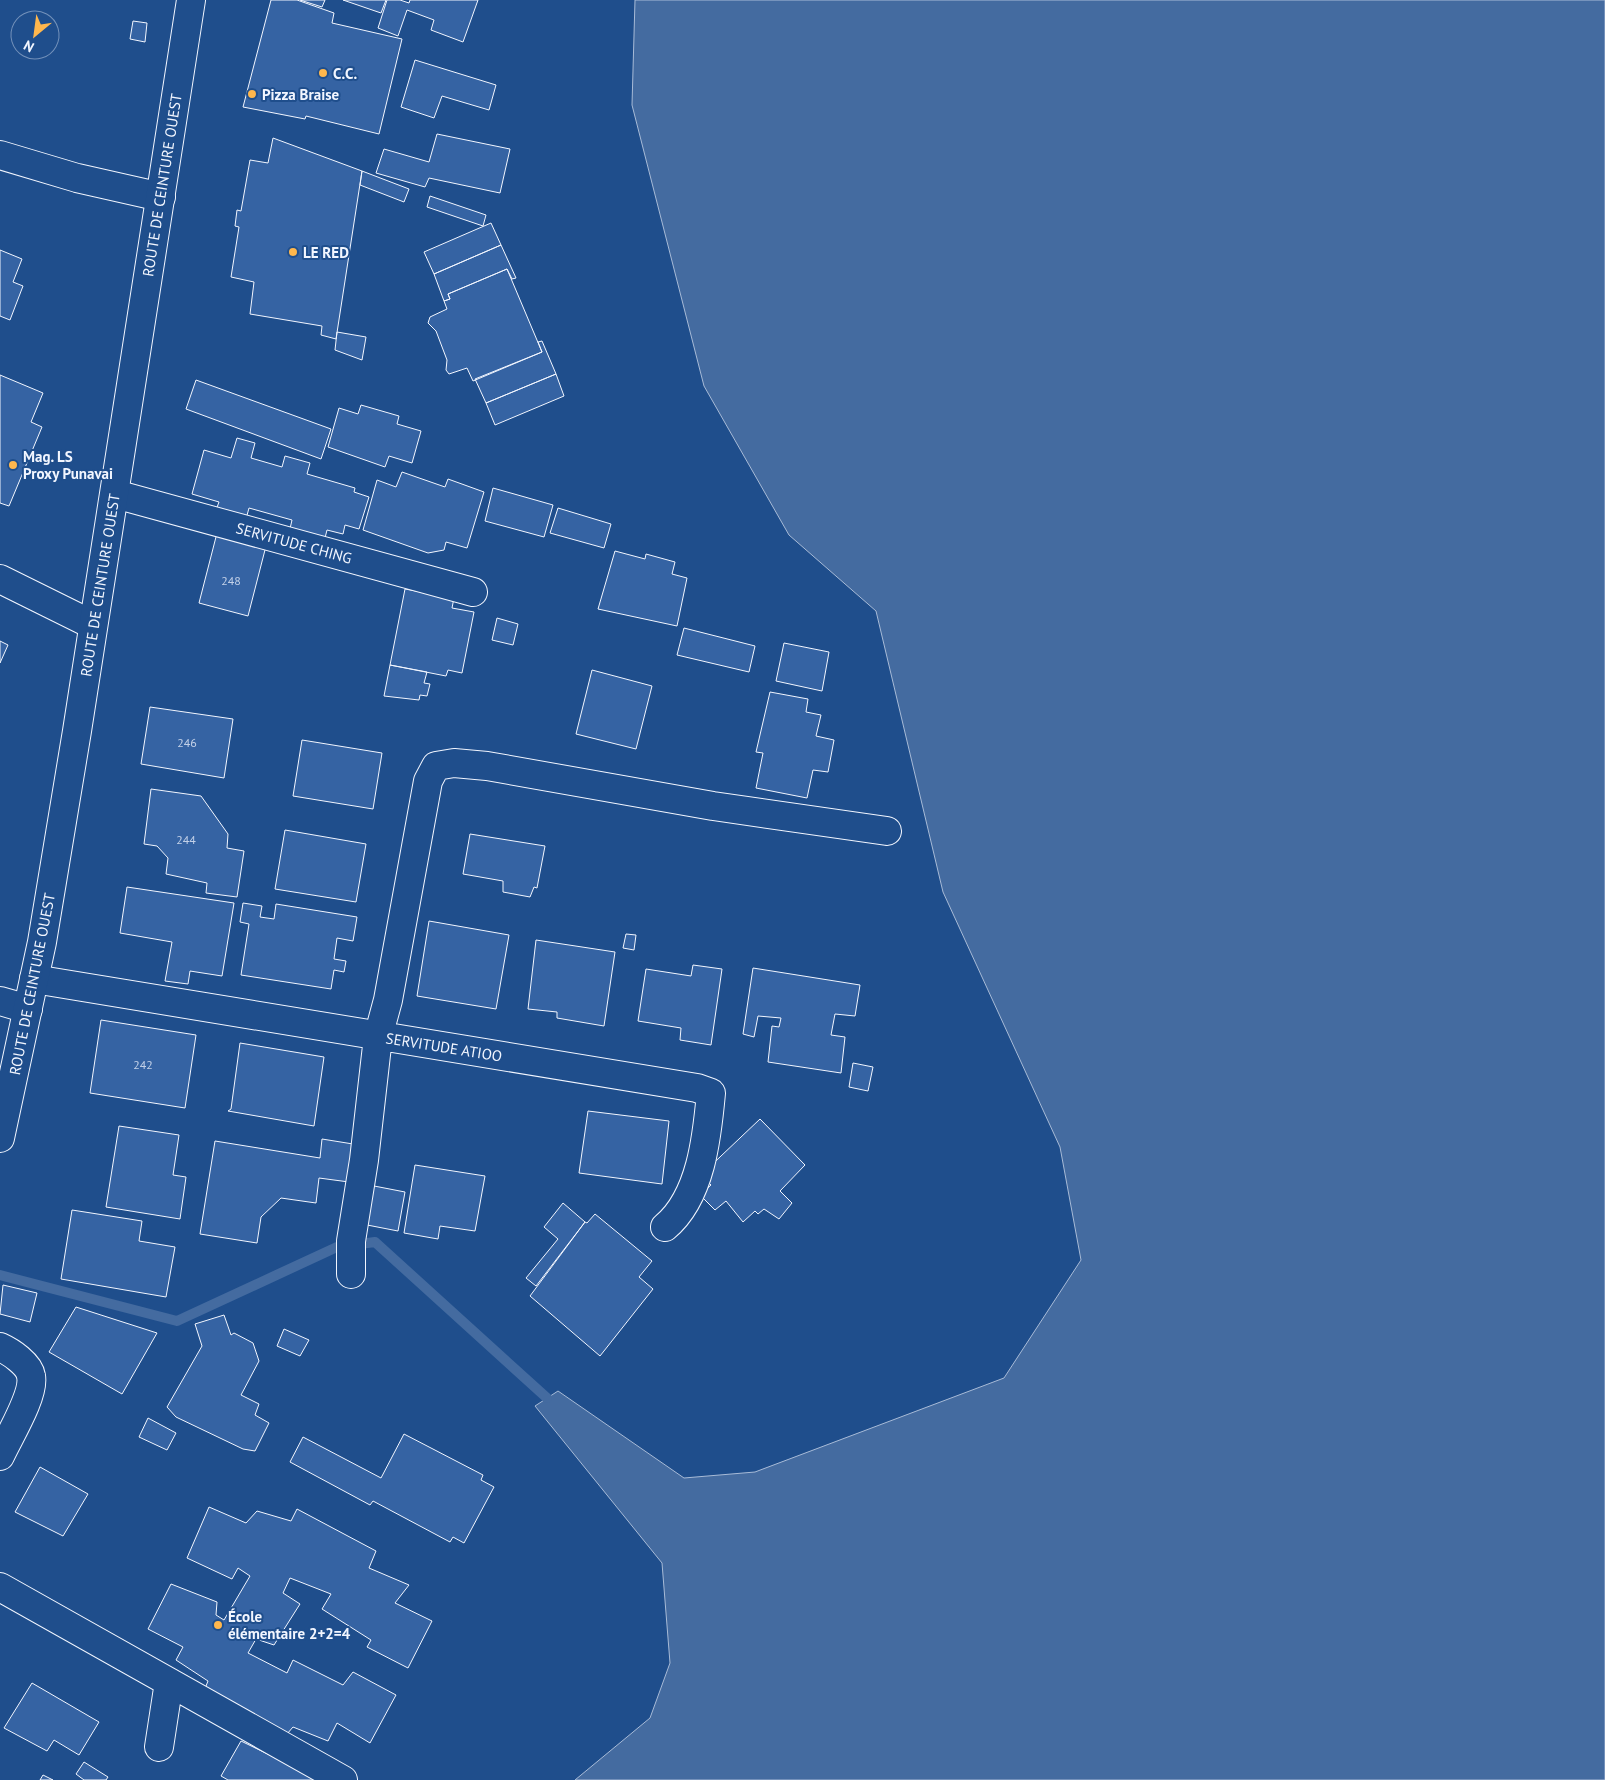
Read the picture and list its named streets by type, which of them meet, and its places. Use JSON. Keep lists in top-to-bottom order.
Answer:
{
  "streets": {
    "street": ["ROUTE DE CEINTURE OUEST", "SERVITUDE CHING", "SERVITUDE ATIOO"]
  },
  "crossings": [
    ["ROUTE DE CEINTURE OUEST", "SERVITUDE CHING"],
    ["ROUTE DE CEINTURE OUEST", "SERVITUDE ATIOO"]
  ],
  "places": [
    "C.C.",
    "Pizza Braise",
    "LE RED",
    "Mag. LS Proxy Punavai",
    "École élémentaire 2+2=4"
  ],
  "house_numbers": [
    "248",
    "246",
    "244",
    "242"
  ],
  "north": "bottom left"
}
